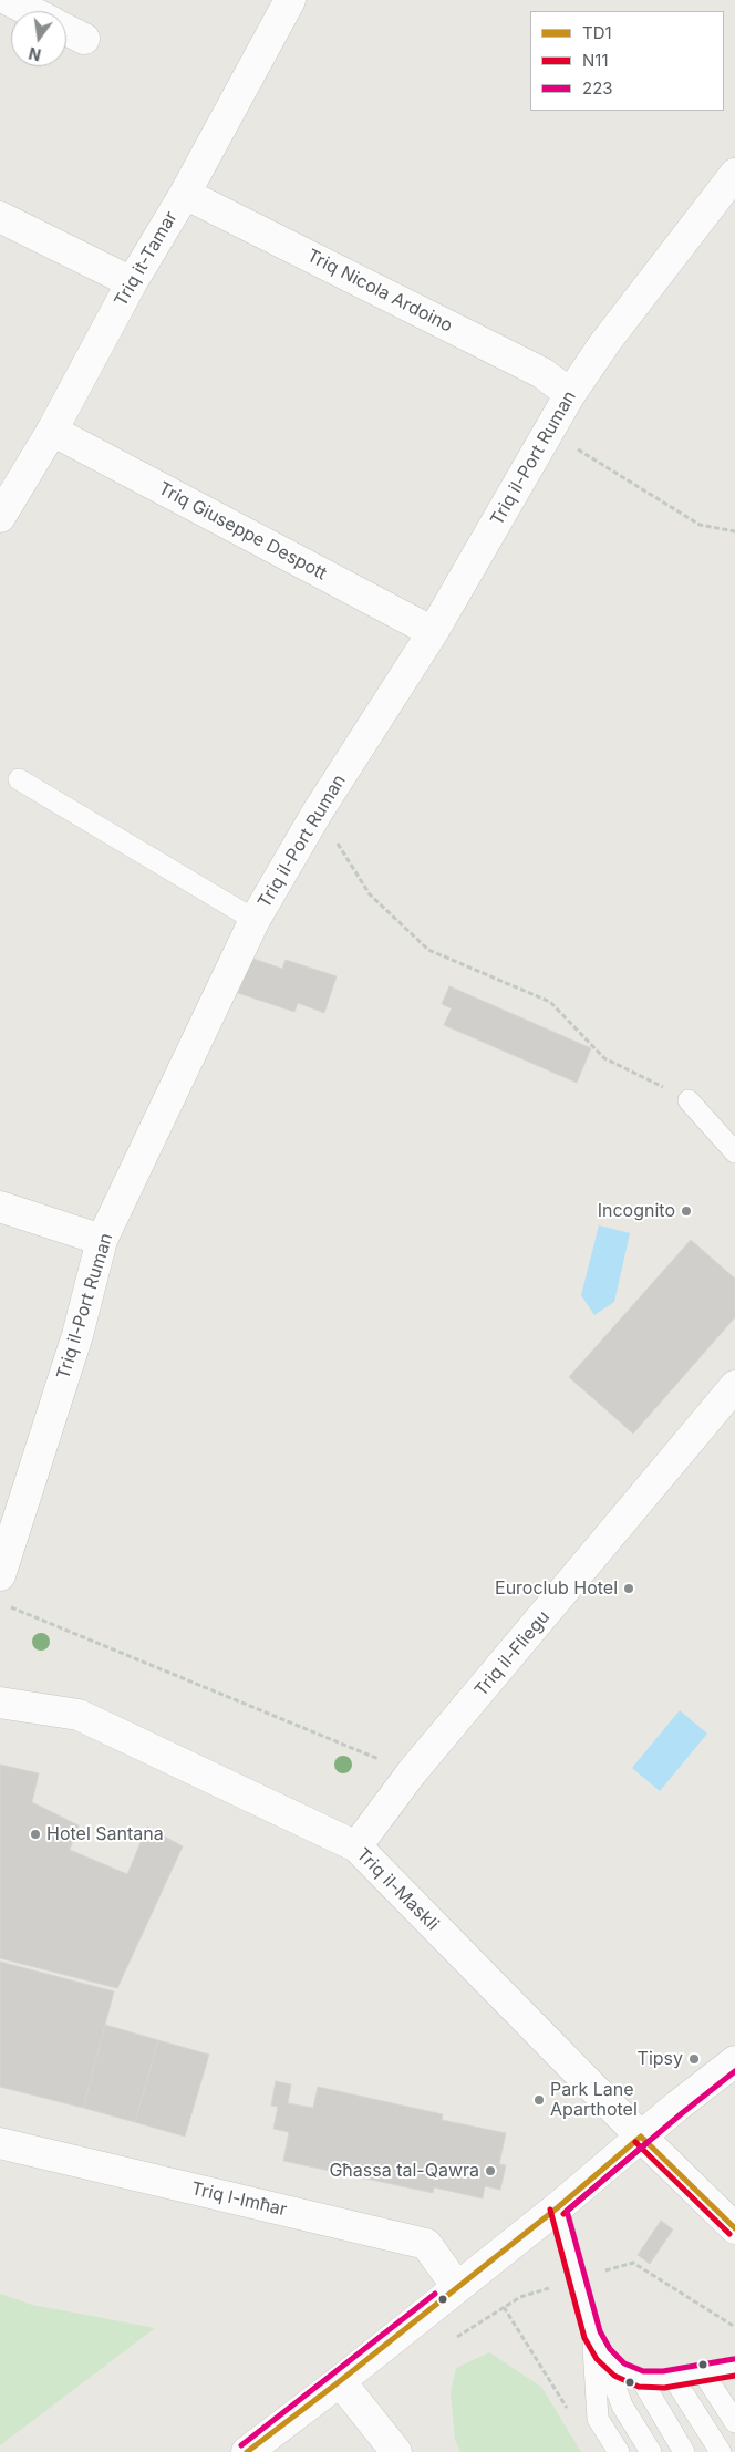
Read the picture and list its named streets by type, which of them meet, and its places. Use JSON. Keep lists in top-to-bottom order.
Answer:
{
  "streets": {
    "street": [
      "Triq it-Tamar",
      "Triq Nicola Ardoino",
      "Triq il-Port Ruman",
      "Triq Giuseppe Despott",
      "Triq il-Fliegu",
      "Triq il-Maskli",
      "Triq l-Imħar"
    ]
  },
  "crossings": [
    ["Triq it-Tamar", "Triq Nicola Ardoino"],
    ["Triq it-Tamar", "Triq Giuseppe Despott"],
    ["Triq Nicola Ardoino", "Triq il-Port Ruman"],
    ["Triq il-Port Ruman", "Triq Giuseppe Despott"],
    ["Triq il-Fliegu", "Triq il-Maskli"]
  ],
  "places": [
    "Incognito",
    "Euroclub Hotel",
    "Hotel Santana",
    "Tipsy",
    "Park Lane Aparthotel",
    "Għassa tal-Qawra"
  ],
  "lines": ["transit line 223", "transit line TD1", "transit line N11"],
  "legend": ["TD1", "N11", "223"],
  "north": "bottom"
}
